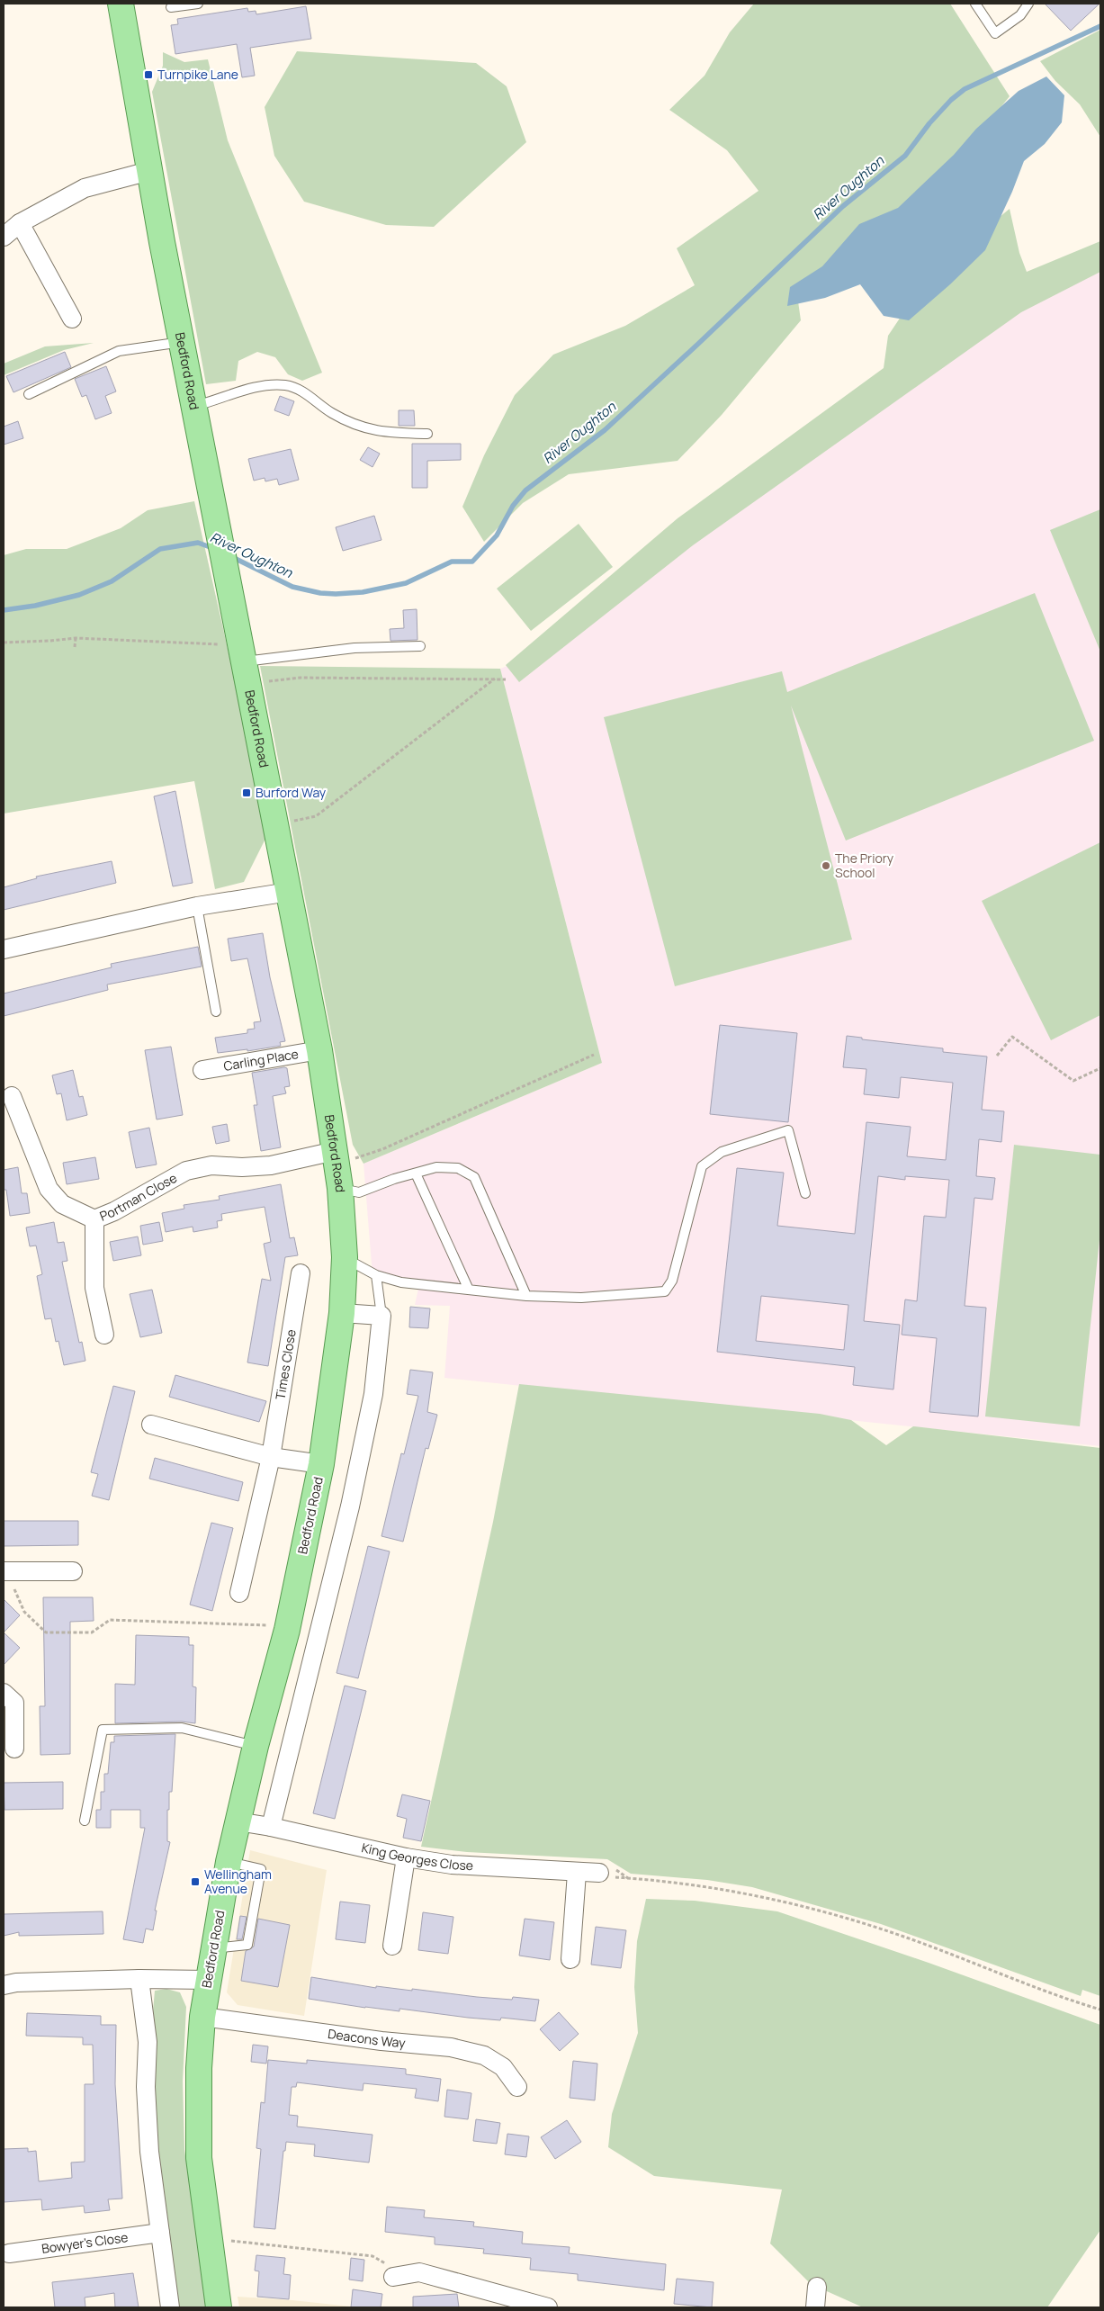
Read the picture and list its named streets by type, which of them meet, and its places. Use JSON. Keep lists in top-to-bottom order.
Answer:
{
  "streets": {
    "main road": ["Bedford Road"],
    "street": [
      "Carling Place",
      "Portman Close",
      "Times Close",
      "King Georges Close",
      "Deacons Way",
      "Bowyer's Close"
    ]
  },
  "crossings": [
    ["Bedford Road", "Carling Place"],
    ["Bedford Road", "Portman Close"],
    ["Bedford Road", "King Georges Close"],
    ["Bedford Road", "Deacons Way"]
  ],
  "water": ["River Oughton"],
  "places": {
    "transit": ["Turnpike Lane", "Burford Way", "Wellingham Avenue"],
    "other": ["The Priory School"]
  }
}
